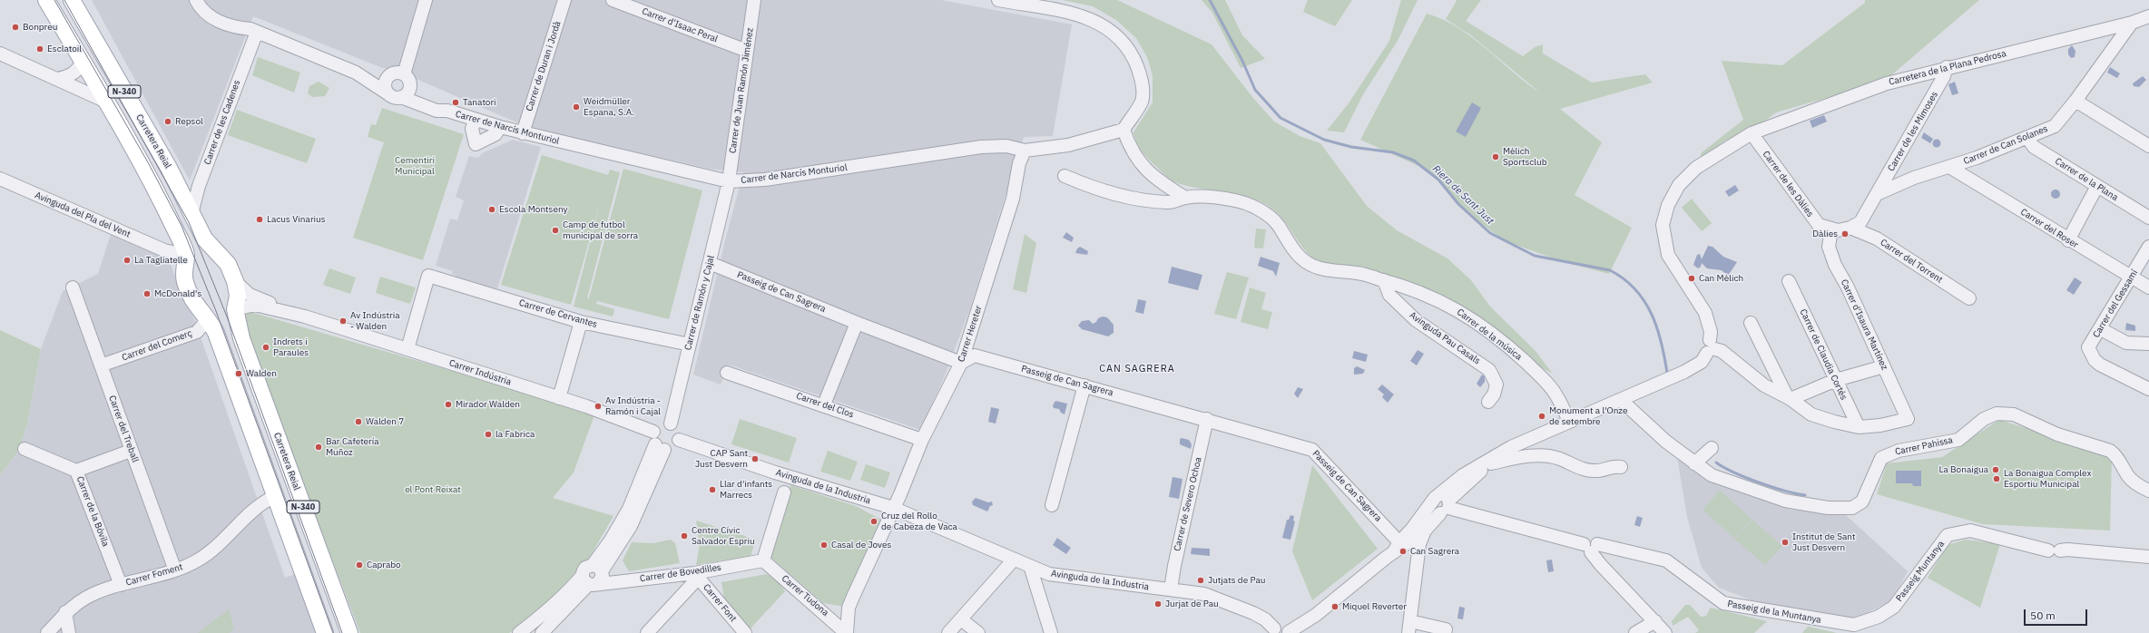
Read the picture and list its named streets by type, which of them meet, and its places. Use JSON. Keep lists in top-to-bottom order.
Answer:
{
  "streets": {
    "main road": ["N-340", "Carretera Reial"],
    "street": [
      "Carrer d'Isaac Peral",
      "Carrer de Duran i Jordà",
      "Carretera de la Plana Pedrosa",
      "Carrer de Juan Ramón Jiménez",
      "Carrer de les Cadenes",
      "Carrer de Narcís Monturiol",
      "Carrer de les Mimoses",
      "Carrer de Can Solanes",
      "Carrer de la Plana",
      "Carrer de les Dàlies",
      "Avinguda del Pla del Vent",
      "Carrer del Roser",
      "Carrer del Torrent",
      "Passeig de Can Sagrera",
      "Carrer de Ramón y Cajal",
      "Carrer del Gessamí",
      "Carrer de Cervantes",
      "Carrer d'Isaura Martínez",
      "Carrer Hereter",
      "Carrer de la música",
      "Avinguda Pau Casals",
      "Carrer del Comerç",
      "Carrer de Claudia Cortés",
      "Carrer Indústria",
      "Carrer del Clos",
      "Carrer del Treball",
      "Carrer Pahissa",
      "Avinguda de la Industria",
      "Carrer de Severo Ochoa",
      "Carrer de la Bòvila",
      "Passeig Muntanya",
      "Carrer de Bovedilles",
      "Carrer Foment",
      "Carrer Tudona",
      "Carrer Font",
      "Passeig de la Muntanya"
    ]
  },
  "crossings": [
    ["Carrer d'Isaac Peral", "Carrer de Juan Ramón Jiménez"],
    ["Carrer de Duran i Jordà", "Carrer de Narcís Monturiol"],
    ["Carretera de la Plana Pedrosa", "Carrer de les Mimoses"],
    ["Carretera de la Plana Pedrosa", "Carrer de Can Solanes"],
    ["Carretera de la Plana Pedrosa", "Carrer de les Dàlies"],
    ["Carrer de Juan Ramón Jiménez", "Carrer de Narcís Monturiol"],
    ["Carrer de Juan Ramón Jiménez", "Carrer de Ramón y Cajal"],
    ["N-340", "Avinguda del Pla del Vent"],
    ["N-340", "Carrer del Comerç"],
    ["N-340", "Carrer Foment"],
    ["Carrer de les Cadenes", "Carrer de Narcís Monturiol"],
    ["Carrer de les Cadenes", "Carretera Reial"],
    ["Carrer de Narcís Monturiol", "Carrer de Ramón y Cajal"],
    ["Carrer de Narcís Monturiol", "Carrer Hereter"],
    ["Carrer de les Mimoses", "Carrer de Can Solanes"],
    ["Carrer de Can Solanes", "Carrer de la Plana"],
    ["Carrer de Can Solanes", "Carrer del Roser"],
    ["Carrer de les Dàlies", "Carrer d'Isaura Martínez"],
    ["Carrer del Roser", "Carrer del Gessamí"],
    ["Passeig de Can Sagrera", "Carrer de Ramón y Cajal"],
    ["Passeig de Can Sagrera", "Carrer Hereter"],
    ["Passeig de Can Sagrera", "Carrer de Severo Ochoa"],
    ["Carrer de Ramón y Cajal", "Carrer de Cervantes"],
    ["Carrer de Ramón y Cajal", "Carrer Indústria"],
    ["Carrer de Ramón y Cajal", "Avinguda de la Industria"],
    ["Carrer de Cervantes", "Carrer Indústria"],
    ["Carrer d'Isaura Martínez", "Carrer de Claudia Cortés"],
    ["Carrer Hereter", "Carrer del Clos"],
    ["Carrer Hereter", "Avinguda de la Industria"],
    ["Carrer Hereter", "Carrer Tudona"],
    ["Carrer de la música", "Avinguda Pau Casals"],
    ["Carrer del Comerç", "Carrer del Treball"],
    ["Carrer Indústria", "Avinguda de la Industria"],
    ["Carrer del Treball", "Carrer Foment"],
    ["Avinguda de la Industria", "Carrer de Severo Ochoa"],
    ["Carrer de la Bòvila", "Carrer Foment"],
    ["Passeig Muntanya", "Passeig de la Muntanya"],
    ["Carrer de Bovedilles", "Carrer Tudona"],
    ["Carrer de Bovedilles", "Carrer Font"]
  ],
  "districts": ["CAN SAGRERA"],
  "water": ["Riera de Sant Just"],
  "parks": ["Cementiri Municipal", "el Pont Reixat"],
  "places": [
    "Bonpreu",
    "Esclatoil",
    "Tanatori",
    "Weidmüller Espana, S.A.",
    "Repsol",
    "Mèlich Sportsclub",
    "Escola Montseny",
    "Lacus Vinarius",
    "Camp de futbol municipal de sorra",
    "Dàlies",
    "La Tagliatelle",
    "Can Mèlich",
    "McDonald's",
    "Av Indústria - Walden",
    "Indrets i Paraules",
    "Walden",
    "Mirador Walden",
    "Av Indústria - Ramón i Cajal",
    "Monument a l'Onze de setembre",
    "Walden 7",
    "la Fabrica",
    "Bar Cafetería Muñoz",
    "CAP Sant Just Desvern",
    "La Bonaigua",
    "La Bonaigua Complex Esportiu Municipal",
    "Llar d'infants Marrecs",
    "Cruz del Rollo de Cabeza de Vaca",
    "Centre Cívic Salvador Espriu",
    "Institut de Sant Just Desvern",
    "Casal de Joves",
    "Can Sagrera",
    "Caprabo",
    "Jutjats de Pau",
    "Jurjat de Pau",
    "Miquel Reverter"
  ],
  "scale_bar": "50 m"
}
